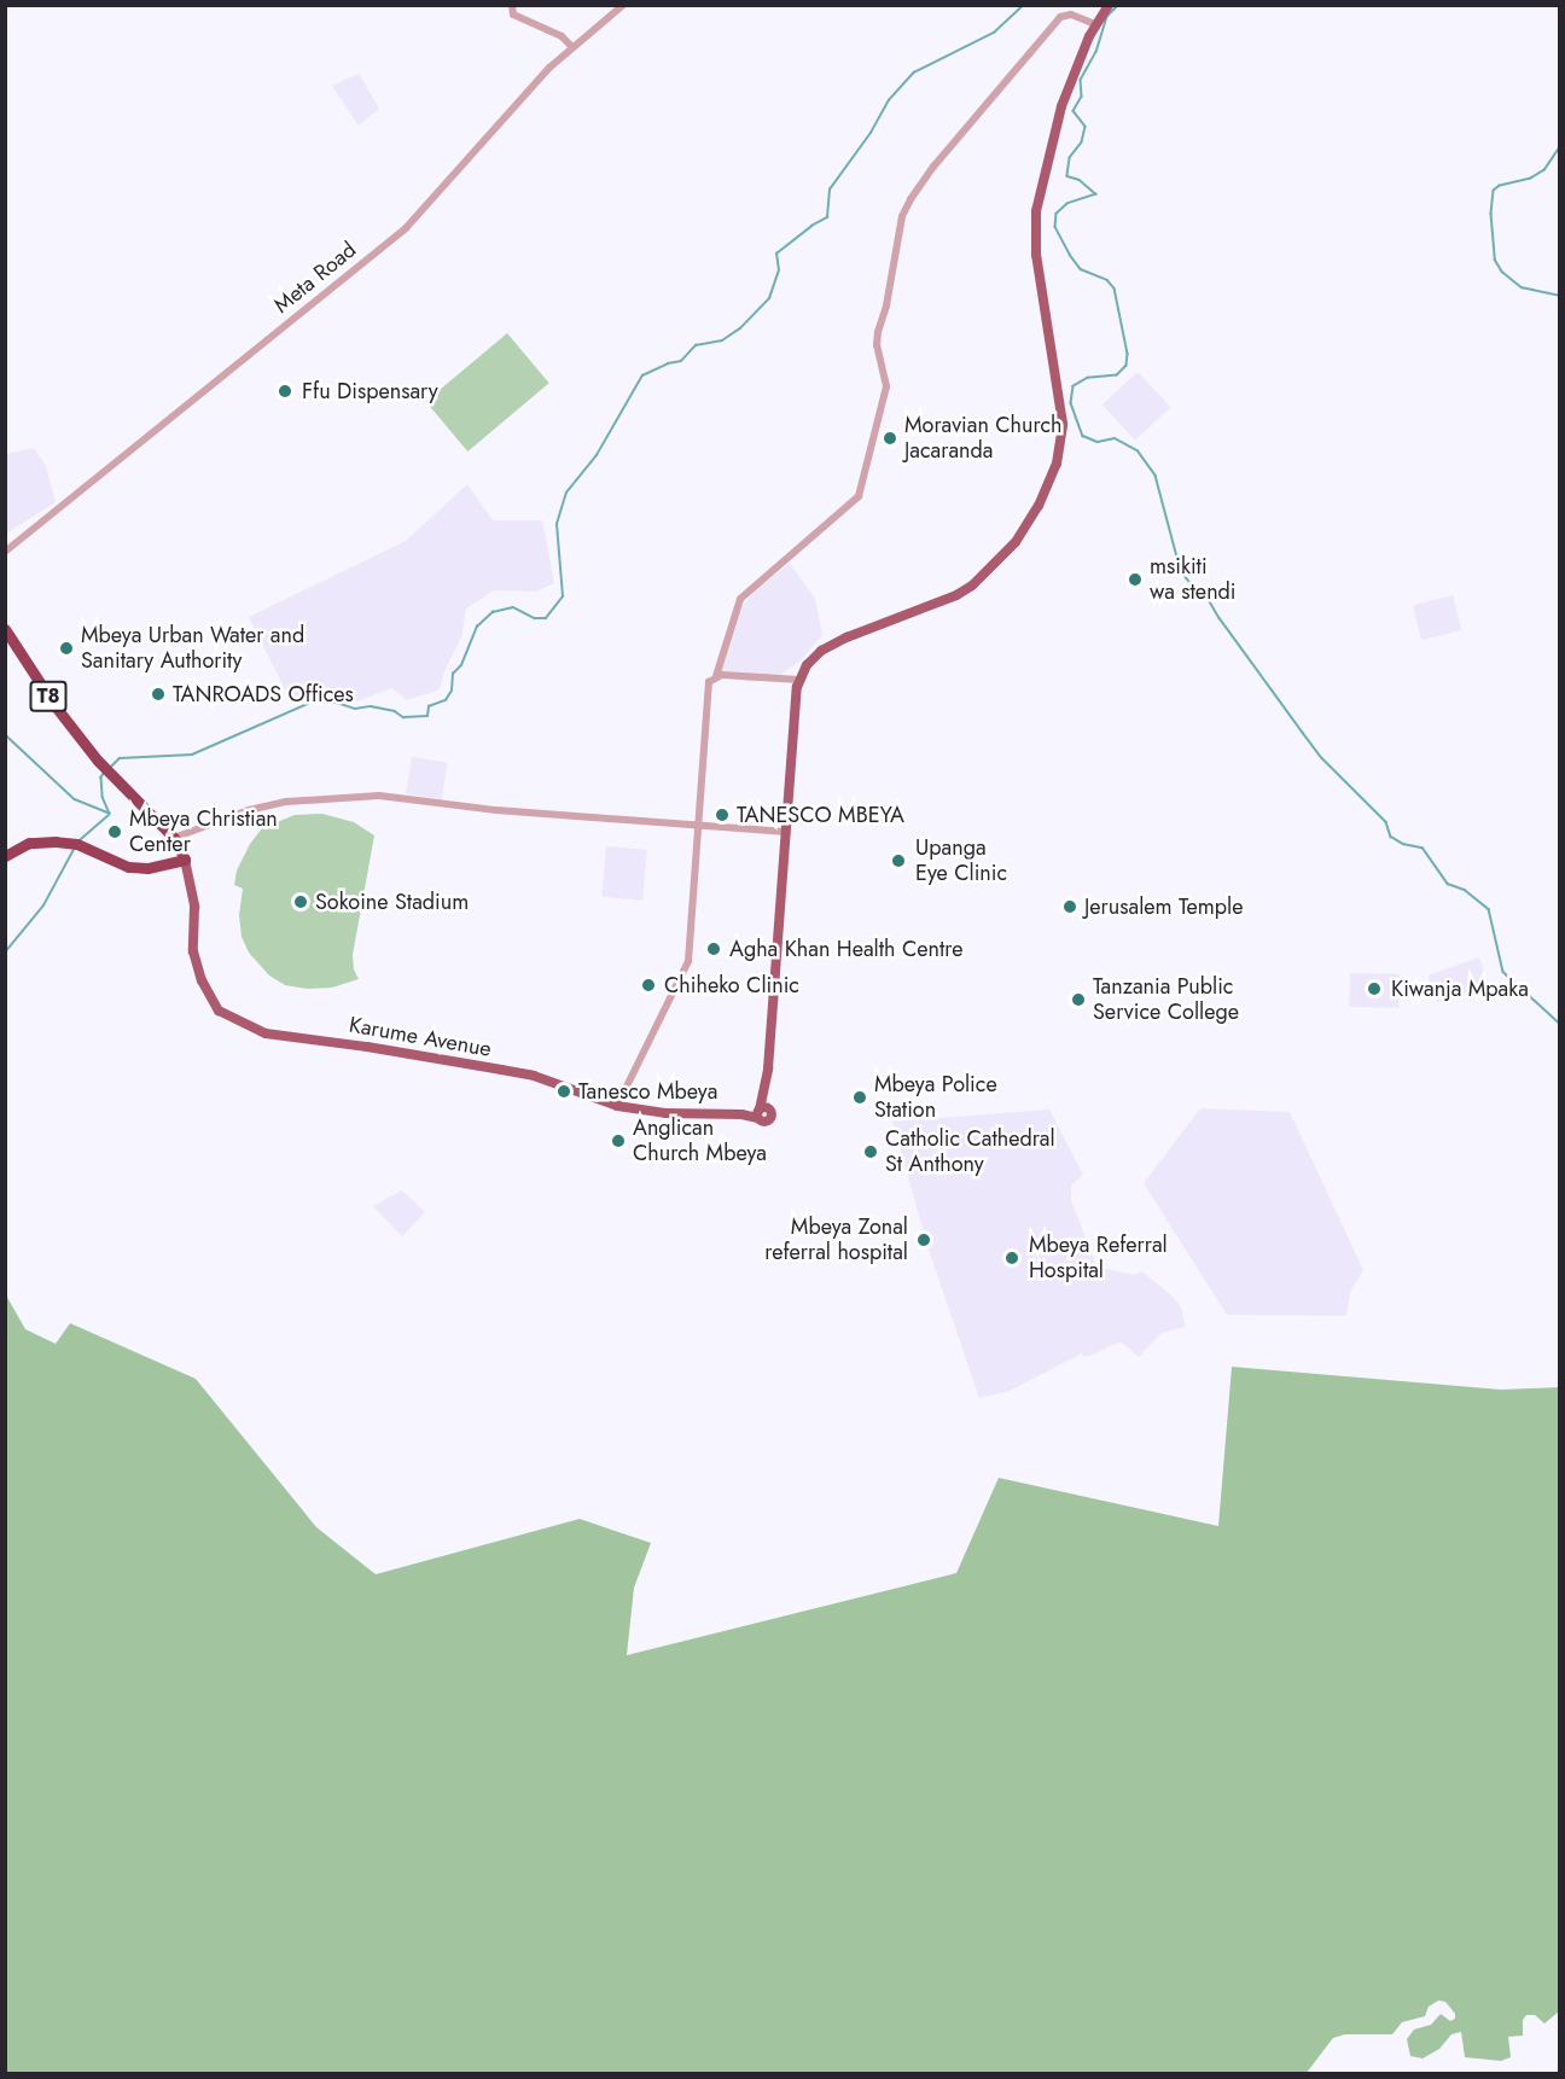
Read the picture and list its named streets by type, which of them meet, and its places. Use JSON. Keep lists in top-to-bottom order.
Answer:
{
  "streets": {
    "highway": ["T8"],
    "main road": ["Karume Avenue"],
    "street": ["Meta Road"]
  },
  "crossings": [
    ["T8", "Karume Avenue"]
  ],
  "places": [
    "Ffu Dispensary",
    "Moravian Church Jacaranda",
    "msikiti wa stendi",
    "Mbeya Urban Water and Sanitary Authority",
    "TANROADS Offices",
    "TANESCO MBEYA",
    "Mbeya Christian Center",
    "Upanga Eye Clinic",
    "Sokoine Stadium",
    "Jerusalem Temple",
    "Agha Khan Health Centre",
    "Chiheko Clinic",
    "Kiwanja Mpaka",
    "Tanzania Public Service College",
    "Tanesco Mbeya",
    "Mbeya Police Station",
    "Anglican Church Mbeya",
    "Catholic Cathedral St Anthony",
    "Mbeya Zonal referral hospital",
    "Mbeya Referral Hospital"
  ]
}
